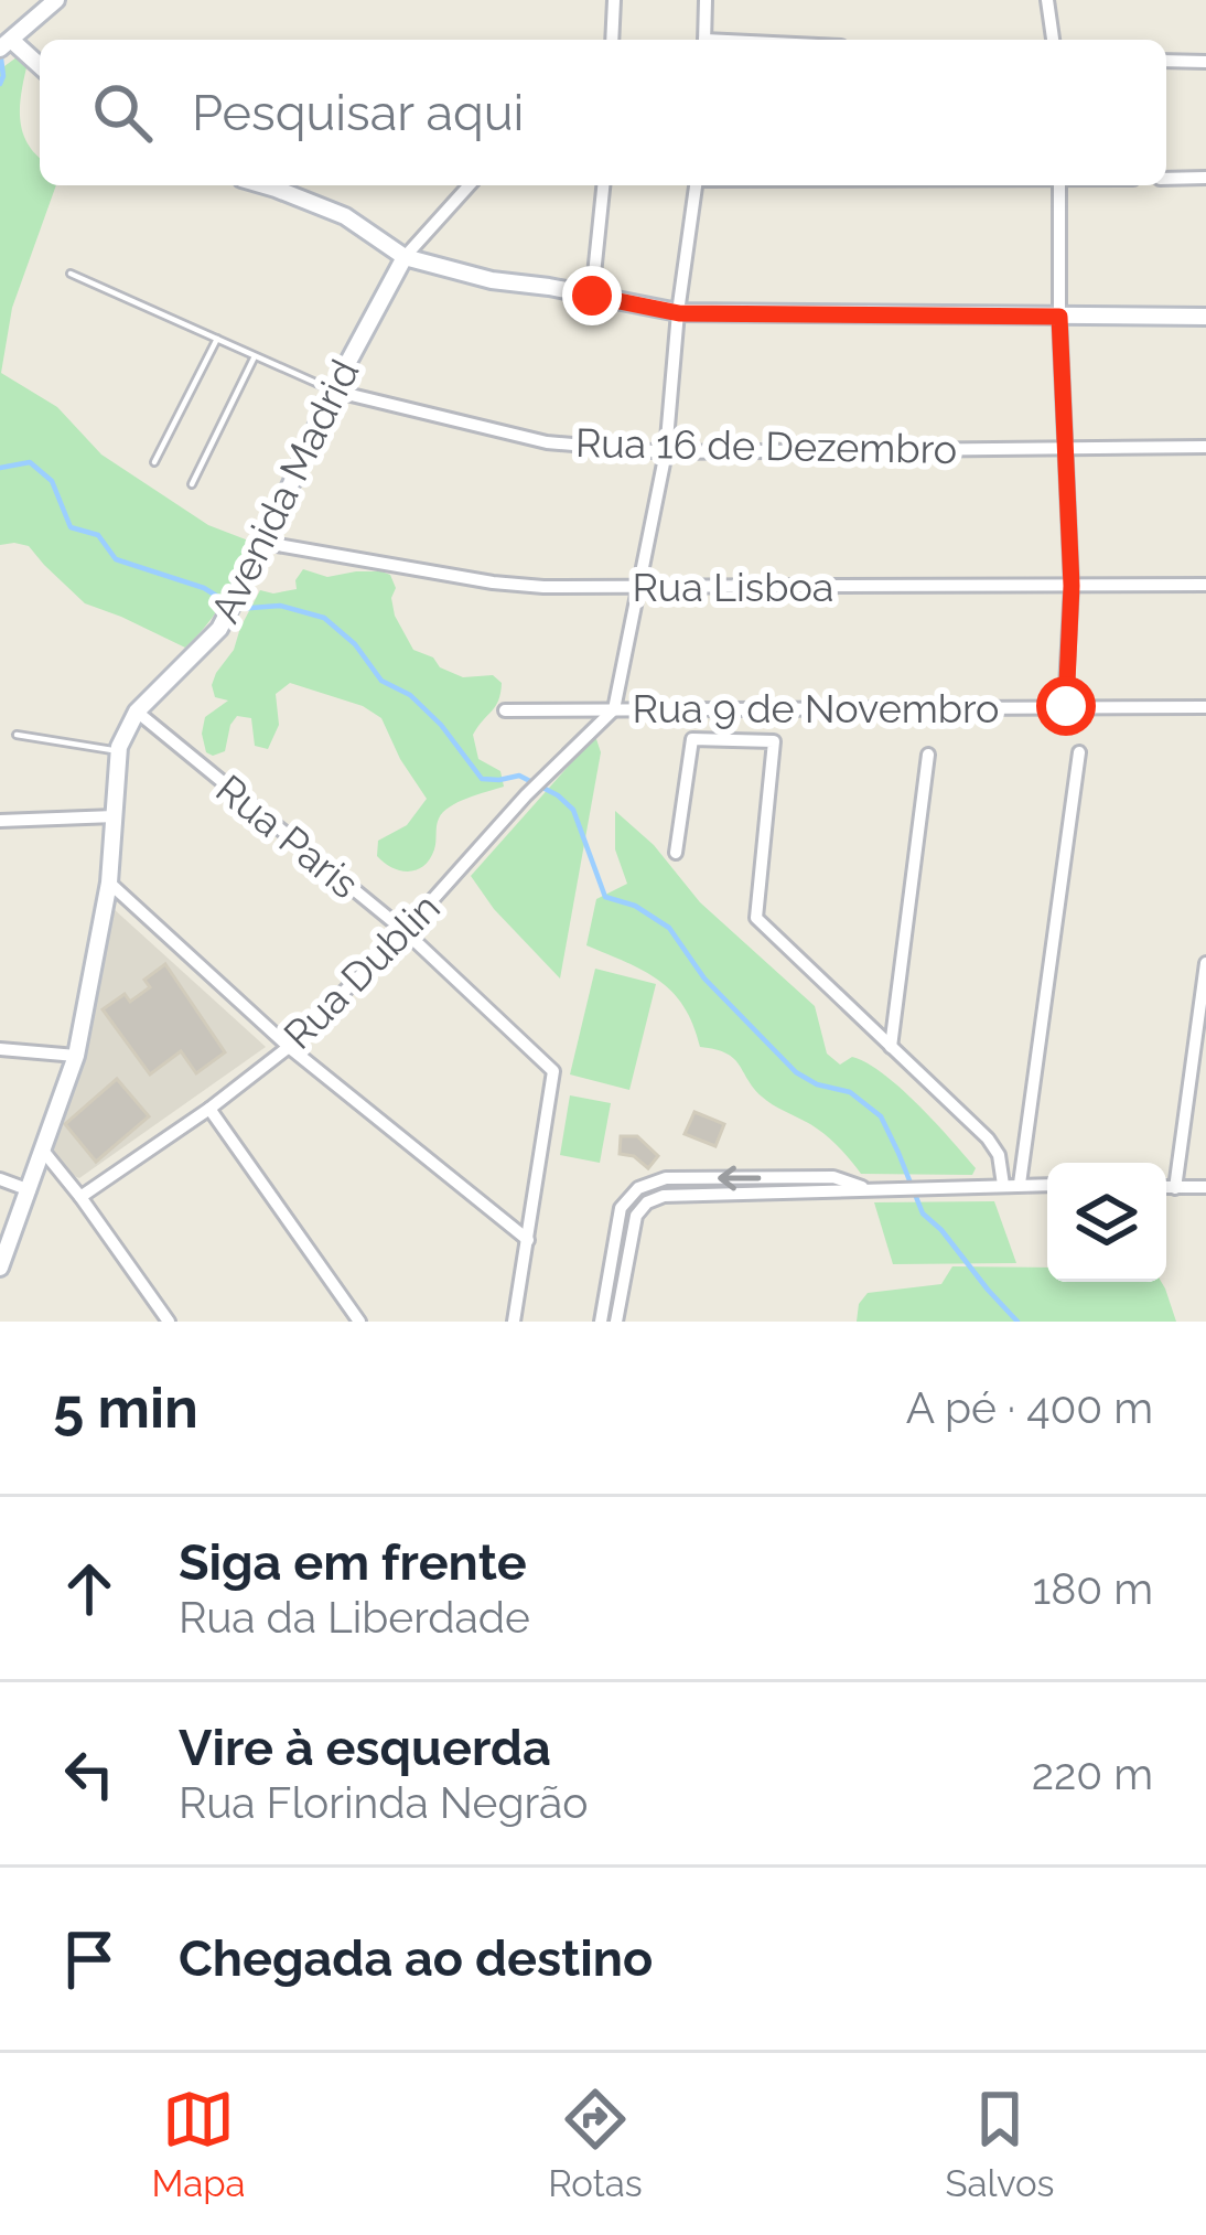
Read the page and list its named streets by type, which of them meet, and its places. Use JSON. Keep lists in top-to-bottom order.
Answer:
{
  "streets": {
    "street": [
      "Rua 16 de Dezembro",
      "Avenida Madrid",
      "Rua Lisboa",
      "Rua 9 de Novembro",
      "Rua Paris",
      "Rua Dublin"
    ]
  },
  "crossings": [
    ["Rua 16 de Dezembro", "Avenida Madrid"],
    ["Avenida Madrid", "Rua Lisboa"],
    ["Avenida Madrid", "Rua Paris"],
    ["Rua 9 de Novembro", "Rua Dublin"],
    ["Rua Paris", "Rua Dublin"]
  ],
  "page": {
    "search": "Pesquisar aqui",
    "heading": ["5 min", "A pé · 400 m"],
    "list": [
      ["Siga em frente", "Rua da Liberdade", "180 m"],
      ["Vire à esquerda", "Rua Florinda Negrão", "220 m"],
      "Chegada ao destino"
    ],
    "nav": ["Mapa", "Rotas", "Salvos"]
  }
}
